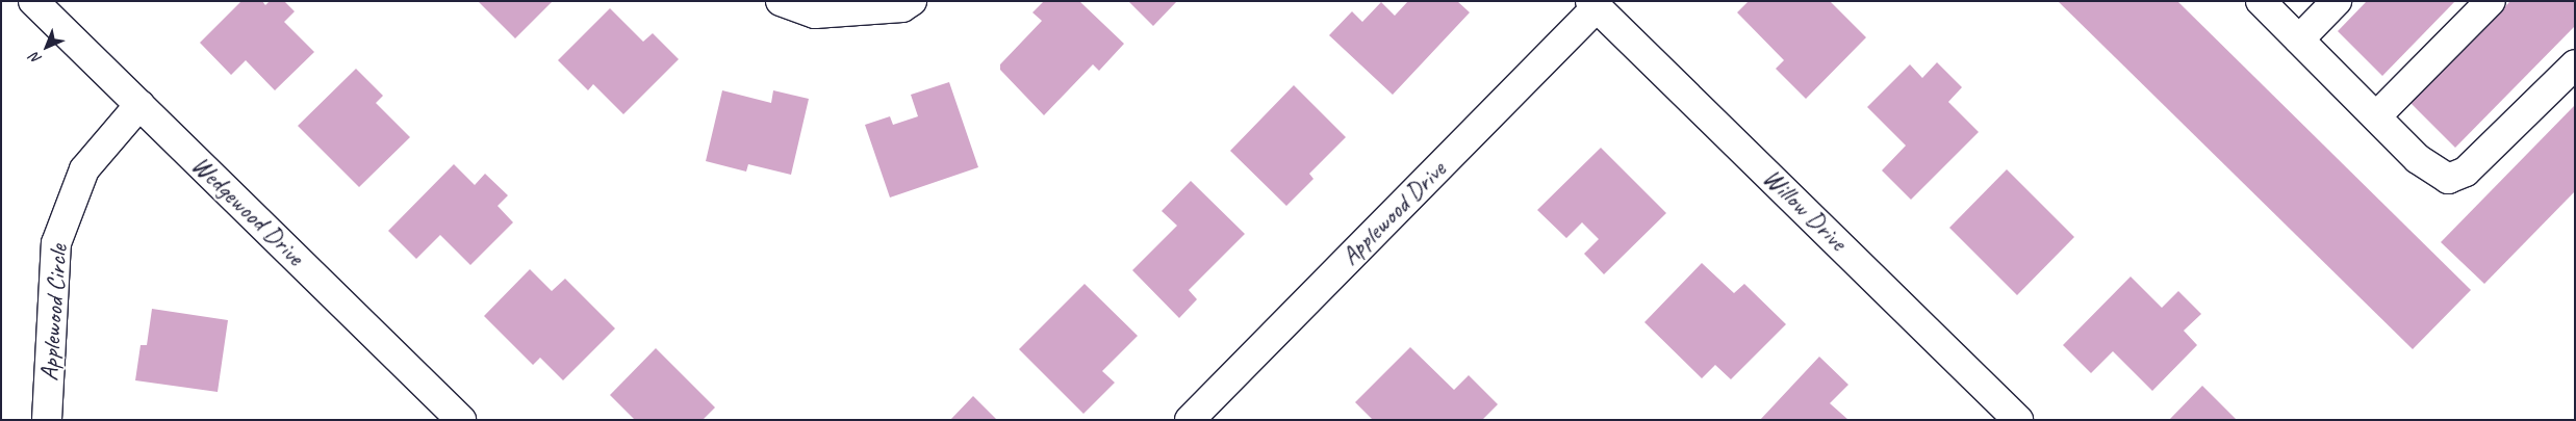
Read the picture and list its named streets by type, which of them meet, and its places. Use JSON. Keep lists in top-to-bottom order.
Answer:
{
  "streets": {
    "street": [
      "Willow Drive",
      "Wedgewood Drive",
      "Applewood Drive",
      "Applewood Circle"
    ]
  },
  "crossings": [
    ["Willow Drive", "Applewood Drive"],
    ["Wedgewood Drive", "Applewood Circle"]
  ],
  "north": "bottom left"
}
